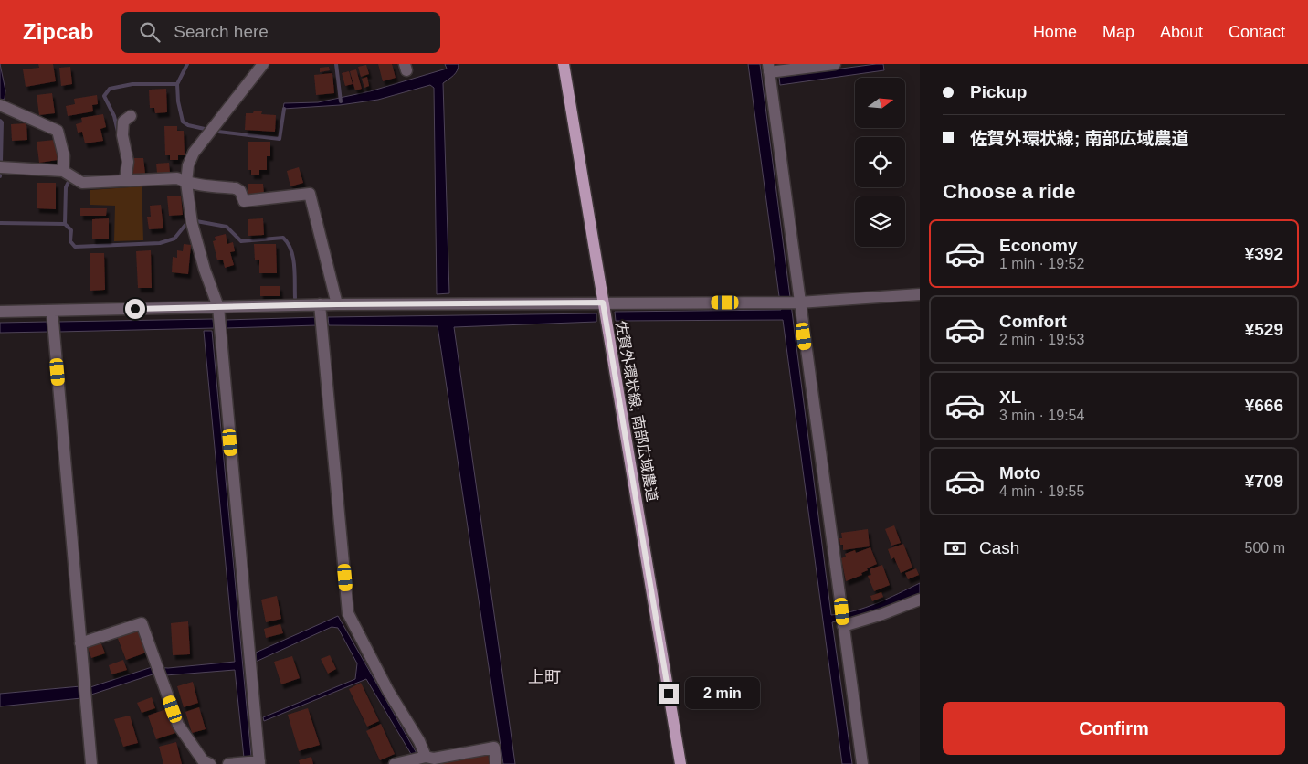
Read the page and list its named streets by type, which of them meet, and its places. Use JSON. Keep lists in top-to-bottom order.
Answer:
{
  "streets": {
    "main road": ["佐賀外環状線; 南部広域農道"]
  },
  "districts": ["上町"],
  "north": "right",
  "page": {
    "header": "Zipcab",
    "search": "Search here",
    "nav": [
      "Home",
      "Map",
      "About",
      "Contact"
    ],
    "banner": ["Pickup", "佐賀外環状線; 南部広域農道"],
    "heading": "Choose a ride",
    "list": [
      {
        "name": "Economy",
        "note": "1 min · 19:52",
        "value": "¥392"
      },
      {
        "name": "Comfort",
        "note": "2 min · 19:53",
        "value": "¥529"
      },
      {
        "name": "XL",
        "note": "3 min · 19:54",
        "value": "¥666"
      },
      {
        "name": "Moto",
        "note": "4 min · 19:55",
        "value": "¥709"
      }
    ],
    "pay": ["Cash", "500 m"],
    "bubble": "2 min",
    "buttons": "Confirm"
  }
}
